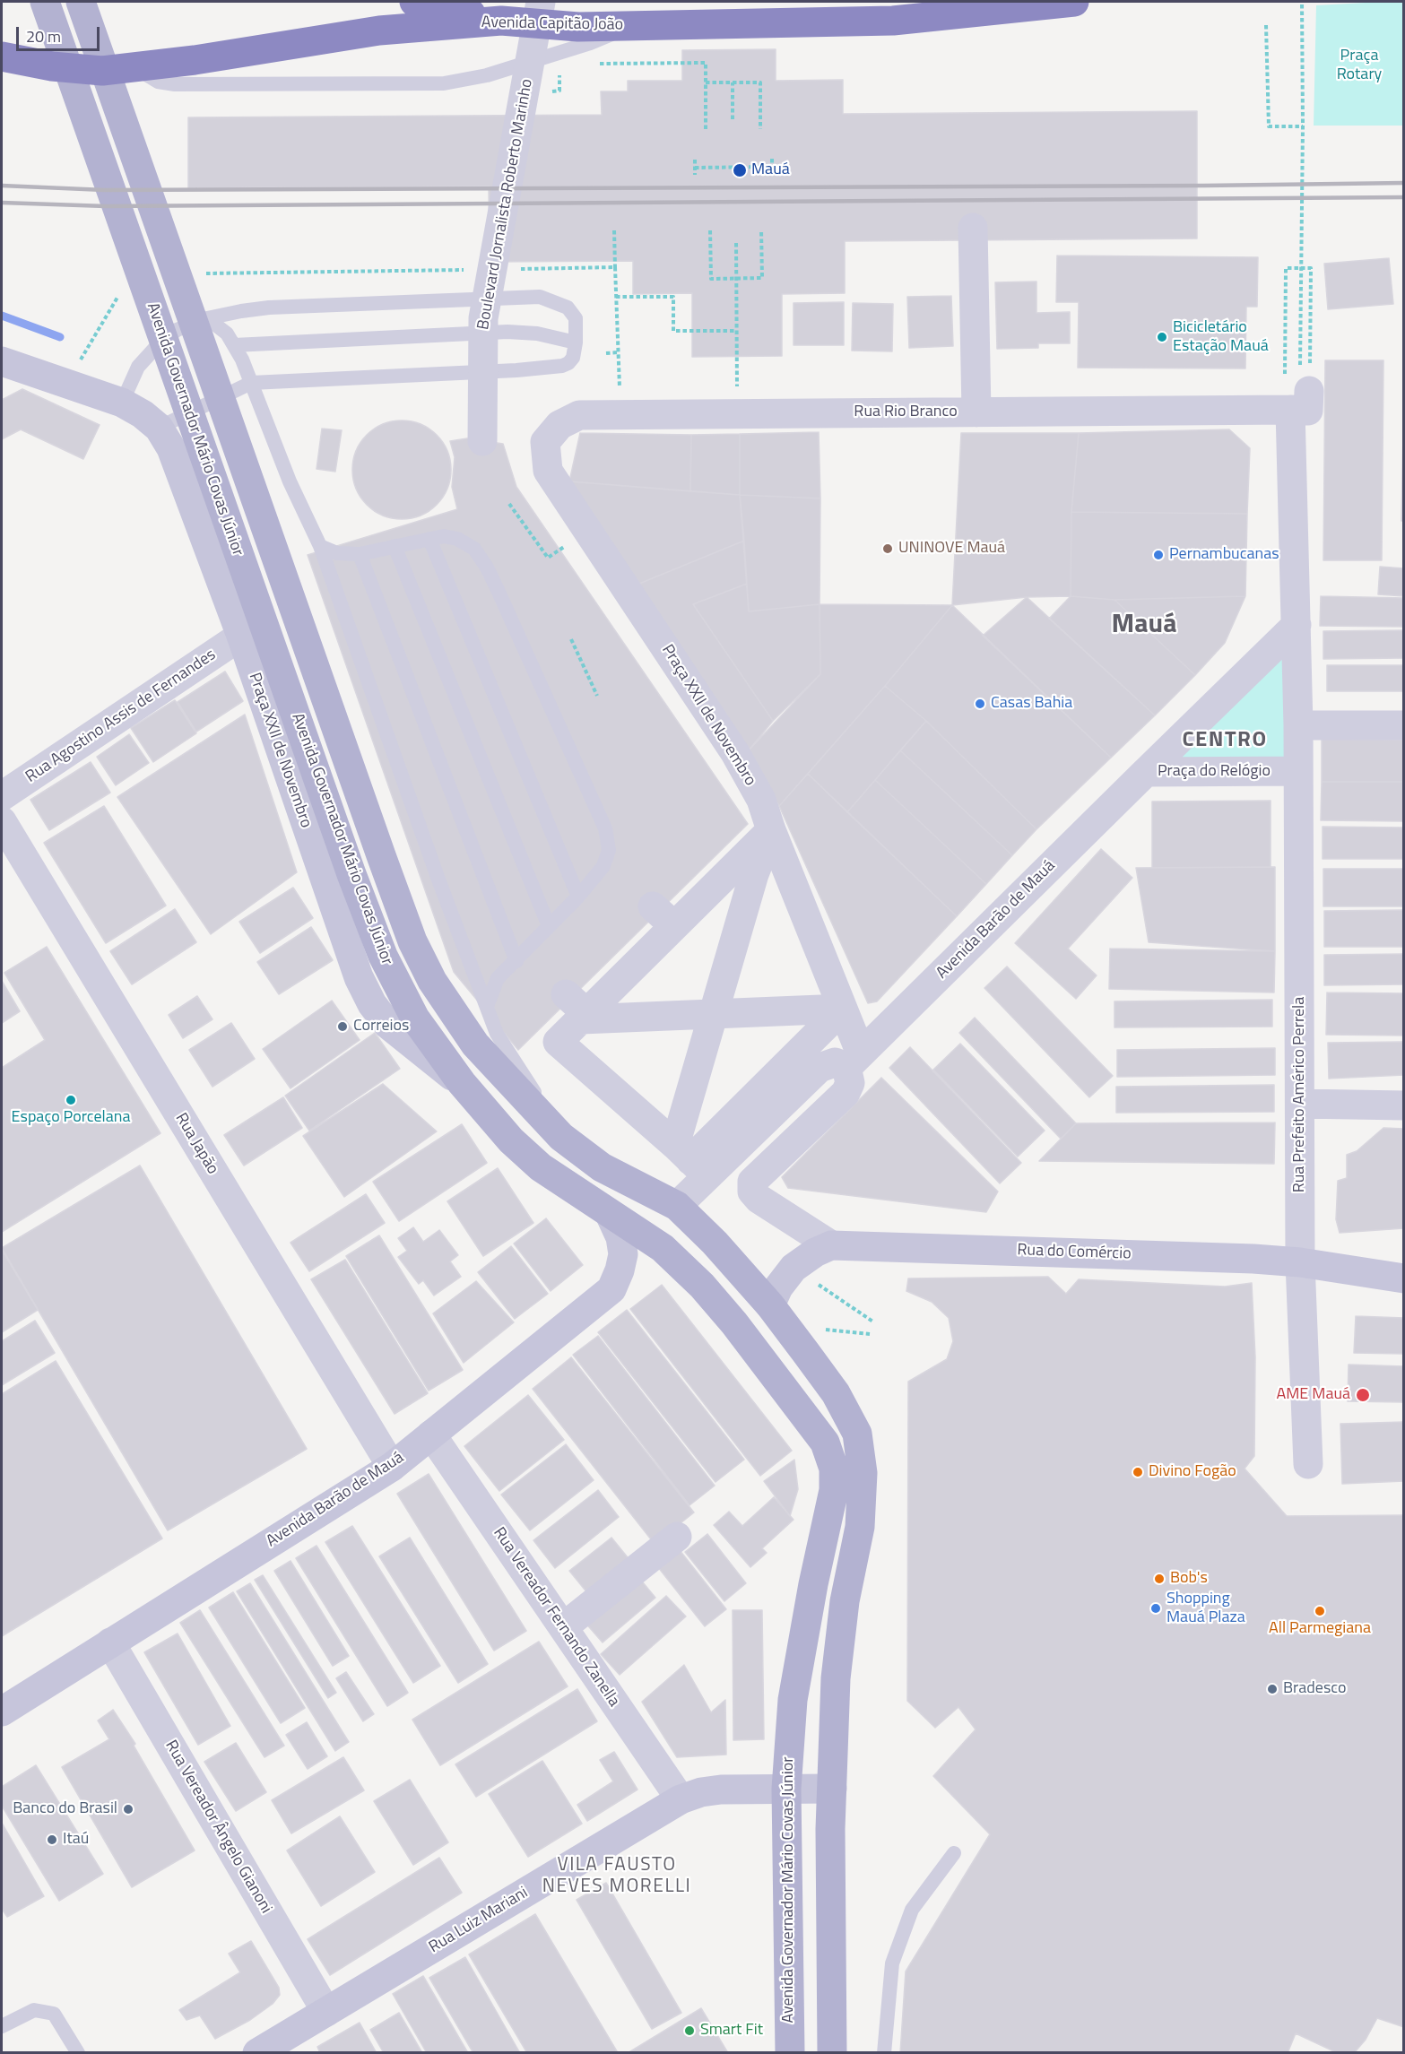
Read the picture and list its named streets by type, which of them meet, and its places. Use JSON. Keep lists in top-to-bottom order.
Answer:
{
  "streets": {
    "highway": ["Avenida Capitão João"],
    "main road": [
      "Avenida Governador Mário Covas Júnior",
      "Praça XXII de Novembro",
      "Avenida Barão de Mauá",
      "Rua do Comércio",
      "Rua Luiz Mariani"
    ],
    "street": [
      "Boulevard Jornalista Roberto Marinho",
      "Rua Rio Branco",
      "Rua Agostino Assis de Fernandes",
      "Praça do Relógio",
      "Rua Prefeito Américo Perrela",
      "Rua Japão",
      "Rua Vereador Fernando Zanella",
      "Rua Vereador Ângelo Gianoni"
    ]
  },
  "crossings": [
    ["Rua Rio Branco", "Praça XXII de Novembro"],
    ["Rua Rio Branco", "Rua Prefeito Américo Perrela"],
    ["Avenida Governador Mário Covas Júnior", "Praça XXII de Novembro"],
    ["Avenida Governador Mário Covas Júnior", "Avenida Barão de Mauá"],
    ["Avenida Governador Mário Covas Júnior", "Rua do Comércio"],
    ["Avenida Governador Mário Covas Júnior", "Rua Luiz Mariani"],
    ["Praça XXII de Novembro", "Rua Agostino Assis de Fernandes"],
    ["Praça XXII de Novembro", "Avenida Barão de Mauá"],
    ["Praça do Relógio", "Avenida Barão de Mauá"],
    ["Praça do Relógio", "Rua Prefeito Américo Perrela"],
    ["Avenida Barão de Mauá", "Rua Japão"],
    ["Avenida Barão de Mauá", "Rua Vereador Fernando Zanella"],
    ["Avenida Barão de Mauá", "Rua Vereador Ângelo Gianoni"],
    ["Rua Prefeito Américo Perrela", "Rua do Comércio"],
    ["Rua Vereador Fernando Zanella", "Rua Luiz Mariani"],
    ["Rua Vereador Ângelo Gianoni", "Rua Luiz Mariani"]
  ],
  "districts": ["Mauá", "CENTRO", "VILA FAUSTO NEVES MORELLI"],
  "parks": ["Praça Rotary"],
  "places": [
    "Mauá",
    "Bicicletário Estação Mauá",
    "UNINOVE Mauá",
    "Pernambucanas",
    "Casas Bahia",
    "Correios",
    "Espaço Porcelana",
    "AME Mauá",
    "Divino Fogão",
    "Bob's",
    "Shopping Mauá Plaza",
    "All Parmegiana",
    "Bradesco",
    "Banco do Brasil",
    "Itaú",
    "Smart Fit"
  ],
  "scale_bar": "20 m"
}
